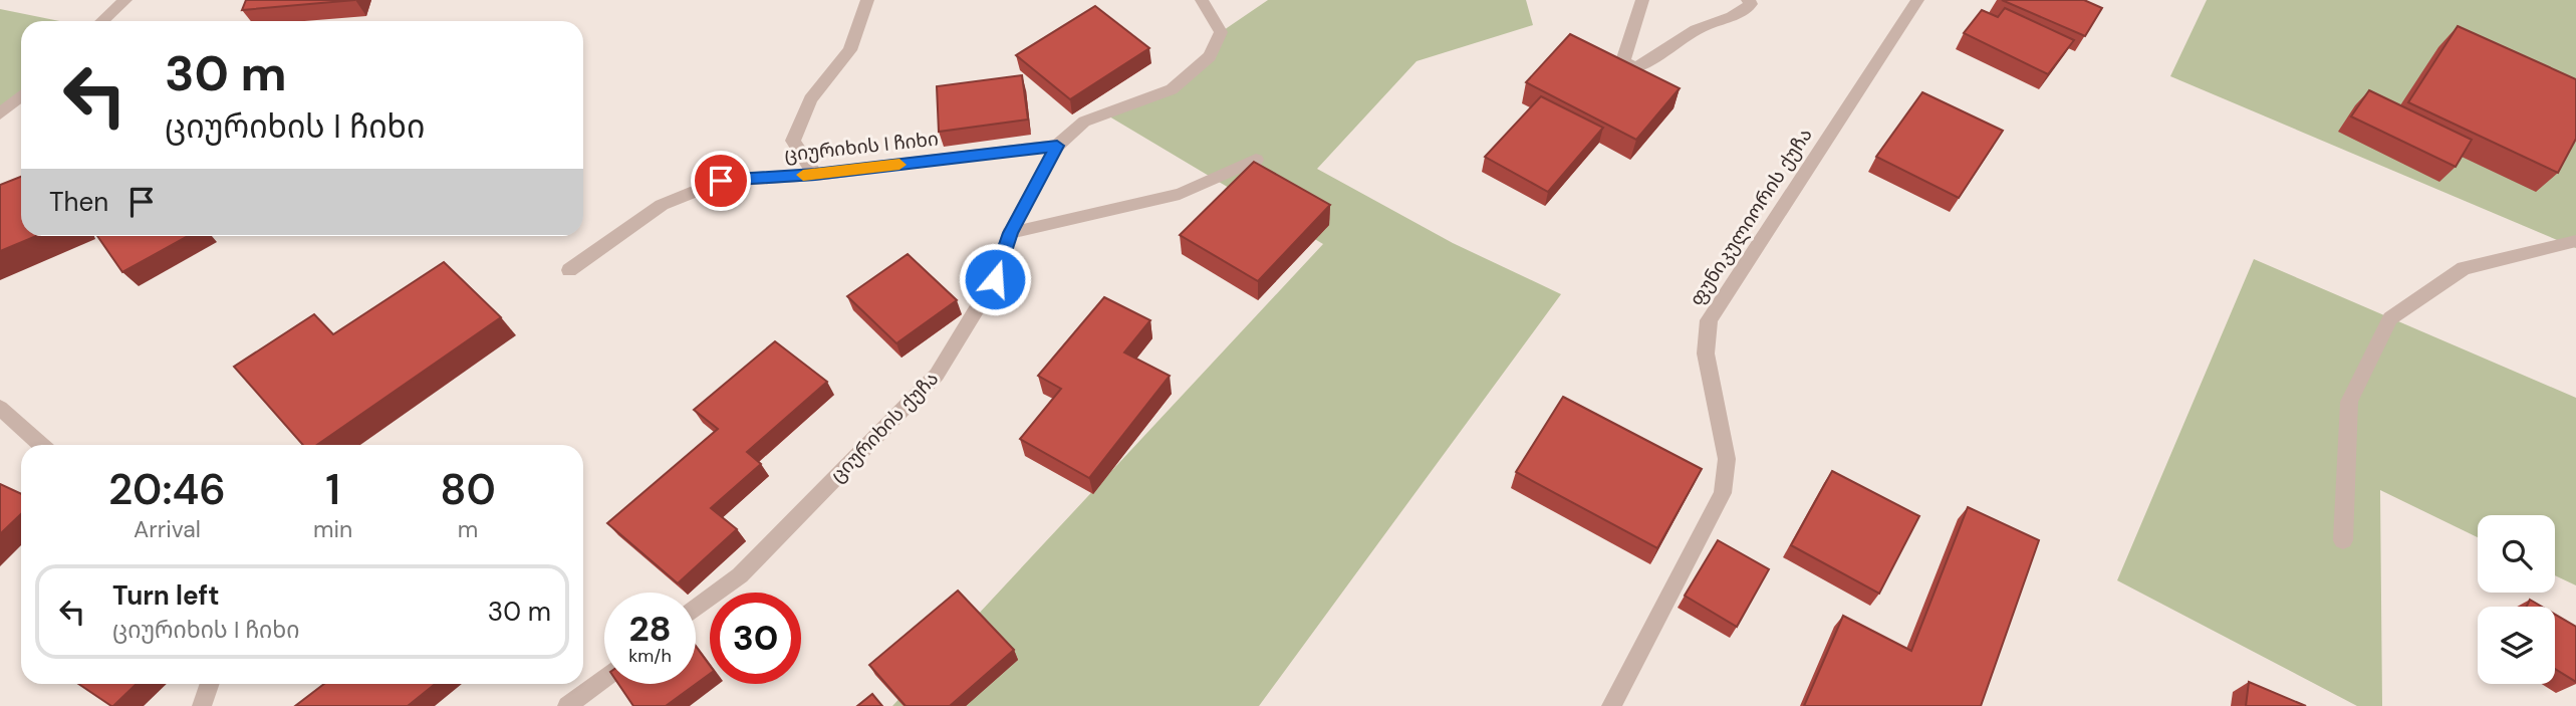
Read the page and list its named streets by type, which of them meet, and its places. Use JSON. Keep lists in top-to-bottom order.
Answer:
{
  "streets": {
    "street": ["ციურიხის I ჩიხი", "ფუნიკულიორის ქუჩა", "ციურიხის ქუჩა"]
  },
  "crossings": [
    ["ციურიხის I ჩიხი", "ციურიხის ქუჩა"]
  ],
  "page": {
    "turn": ["30 m", "ციურიხის I ჩიხი"],
    "then": "Then",
    "eta": [
      "20:46",
      "Arrival",
      "1",
      "min",
      "80",
      "m"
    ],
    "list": [
      {
        "name": "Turn left",
        "note": "ციურიხის I ჩიხი",
        "value": "30 m"
      }
    ],
    "speed": "28 km/h",
    "limit": "30"
  }
}
